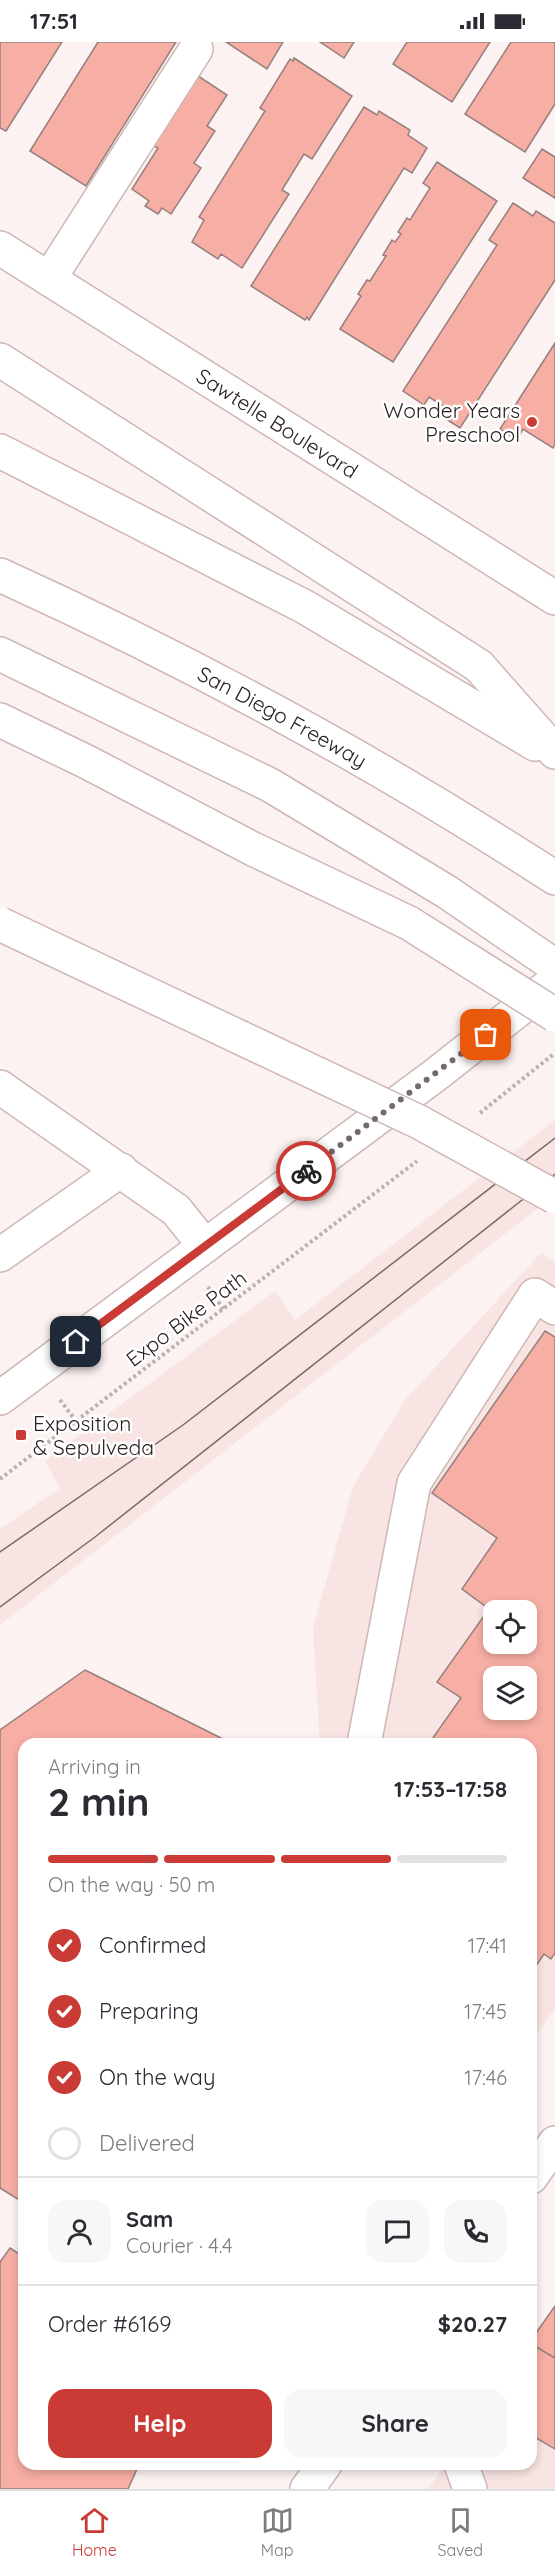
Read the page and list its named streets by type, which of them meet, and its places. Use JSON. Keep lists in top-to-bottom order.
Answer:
{
  "streets": {
    "main road": ["Sawtelle Boulevard", "San Diego Freeway"],
    "path": ["Expo Bike Path"]
  },
  "places": {
    "other": ["Wonder Years Preschool"],
    "transit": ["Exposition & Sepulveda"]
  },
  "page": {
    "status": "17:51",
    "heading": ["2 min", "Arriving in", "17:53–17:58"],
    "panel": [
      "Sam",
      "Courier · 4.4",
      "Order #6169",
      "$20.27"
    ],
    "bar": "On the way · 50 m",
    "list": [
      ["Confirmed", "17:41"],
      ["Preparing", "17:45"],
      ["On the way", "17:46"],
      "Delivered"
    ],
    "buttons": ["Help", "Share"],
    "tabs": ["Home", "Map", "Saved"]
  }
}
